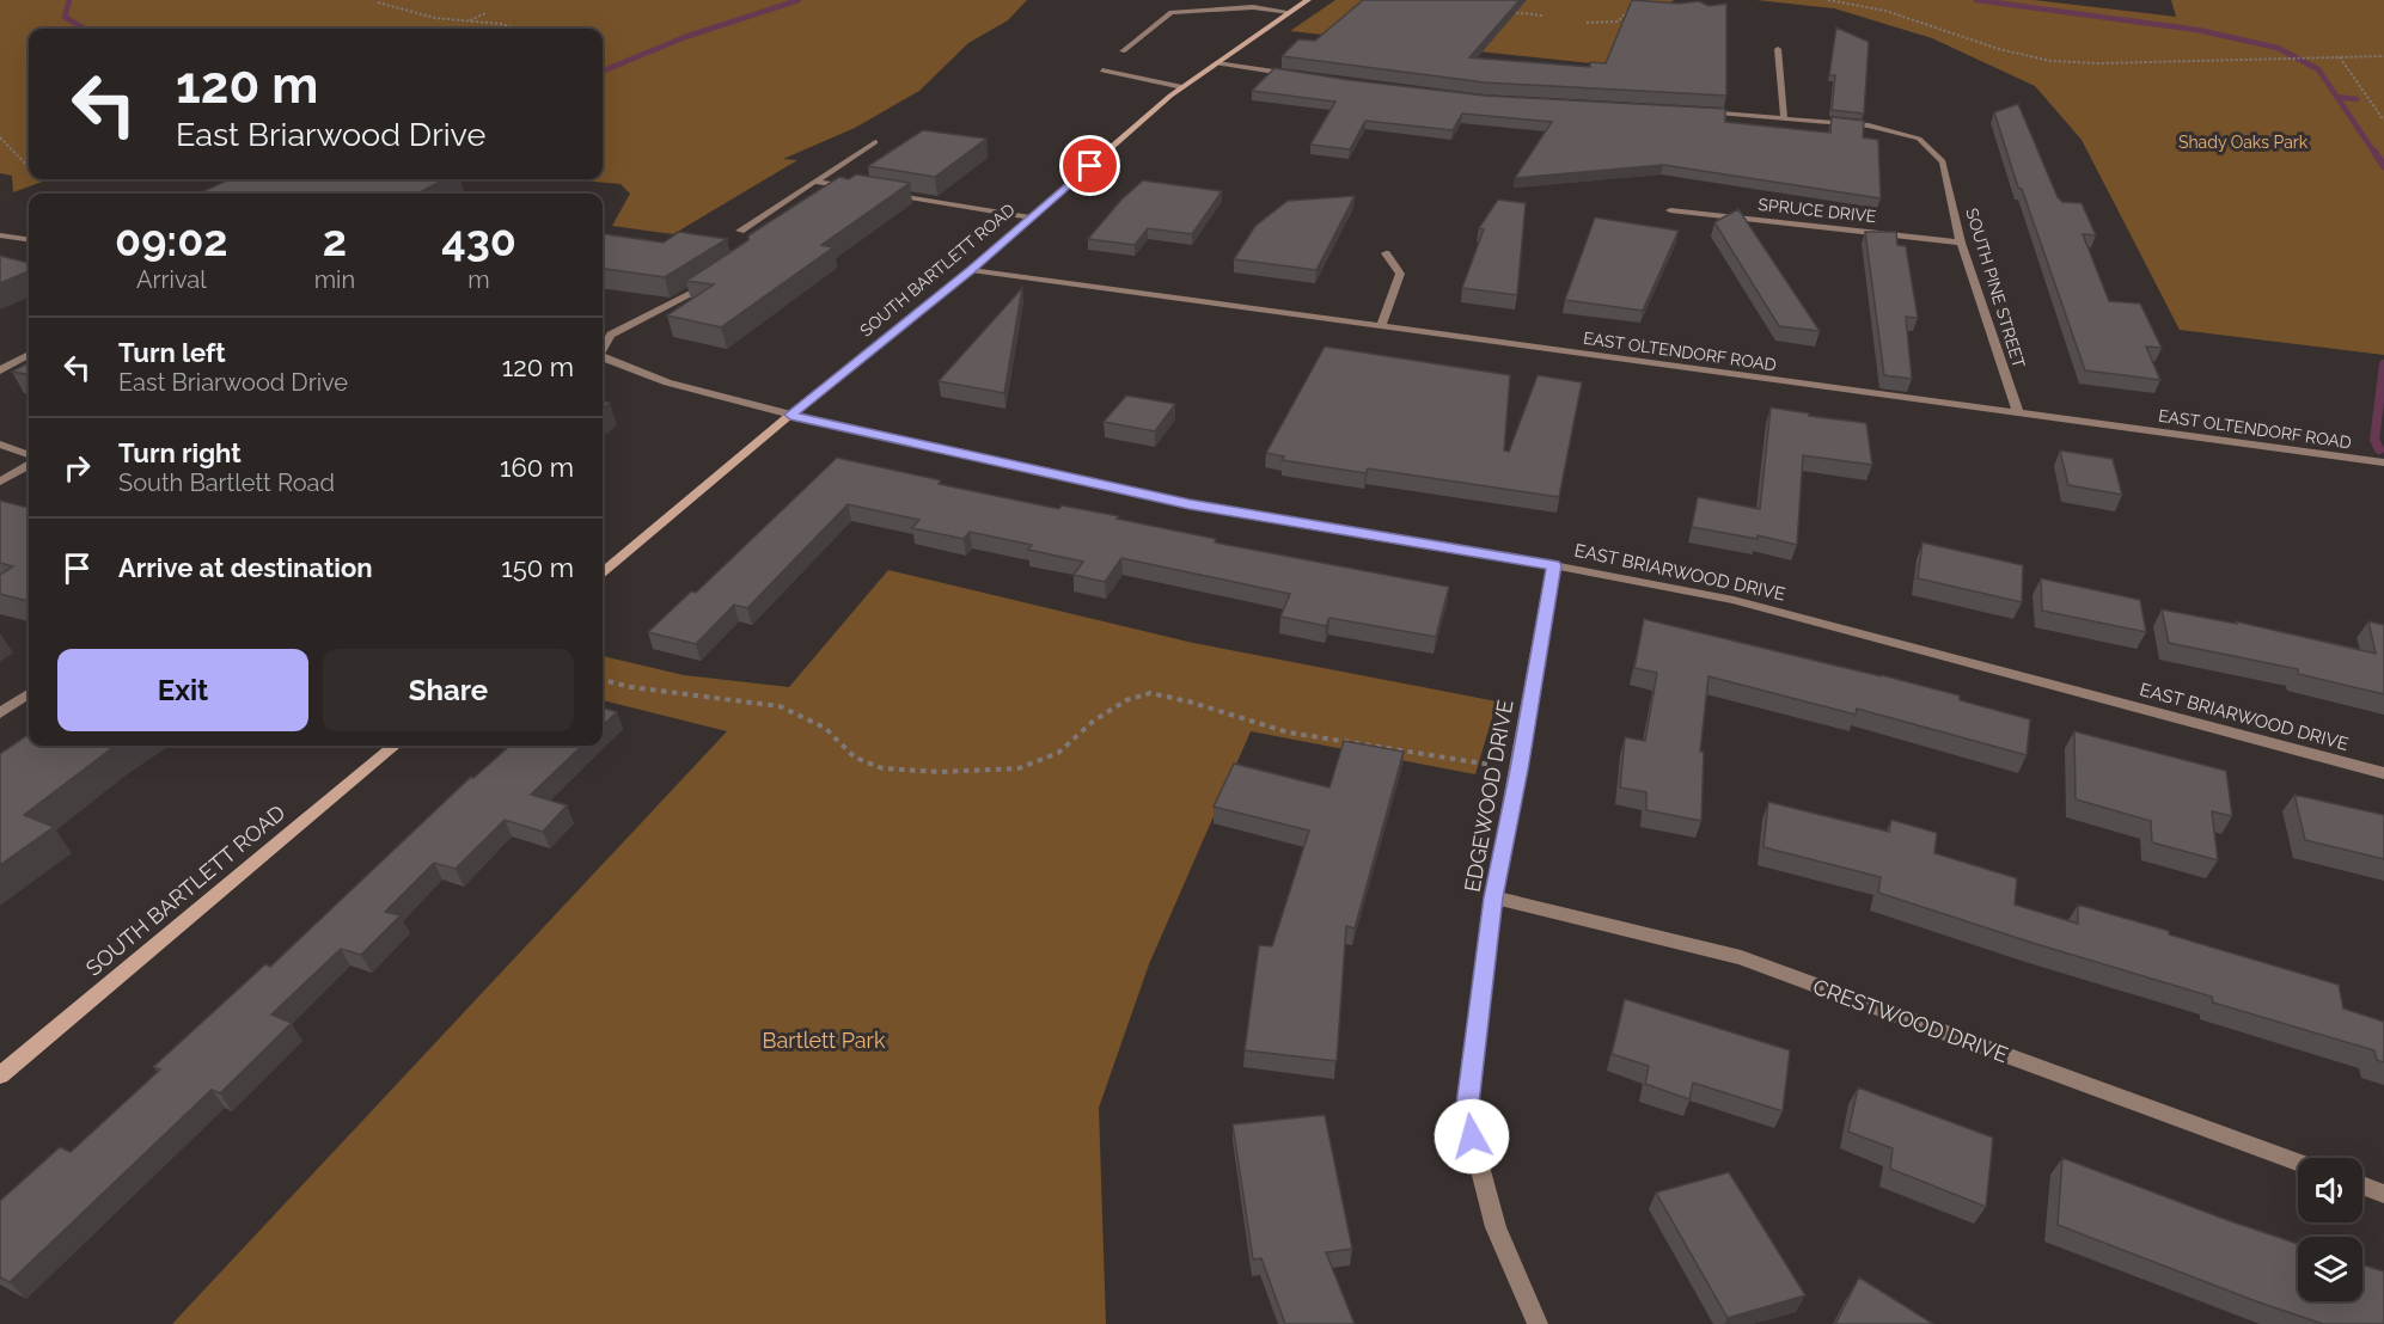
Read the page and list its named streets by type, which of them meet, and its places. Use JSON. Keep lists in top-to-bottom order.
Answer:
{
  "streets": {
    "main road": ["SOUTH BARTLETT ROAD"],
    "street": [
      "SPRUCE DRIVE",
      "SOUTH PINE STREET",
      "EAST OLTENDORF ROAD",
      "EAST BRIARWOOD DRIVE",
      "EDGEWOOD DRIVE",
      "CRESTWOOD DRIVE"
    ]
  },
  "crossings": [
    ["SPRUCE DRIVE", "SOUTH PINE STREET"],
    ["SOUTH BARTLETT ROAD", "EAST OLTENDORF ROAD"],
    ["SOUTH BARTLETT ROAD", "EAST BRIARWOOD DRIVE"],
    ["SOUTH PINE STREET", "EAST OLTENDORF ROAD"],
    ["EAST BRIARWOOD DRIVE", "EDGEWOOD DRIVE"],
    ["EDGEWOOD DRIVE", "CRESTWOOD DRIVE"]
  ],
  "parks": ["Shady Oaks Park", "Bartlett Park"],
  "page": {
    "turn": ["120 m", "East Briarwood Drive"],
    "eta": [
      "09:02",
      "Arrival",
      "2",
      "min",
      "430",
      "m"
    ],
    "list": [
      {
        "name": "Turn left",
        "note": "East Briarwood Drive",
        "value": "120 m"
      },
      {
        "name": "Turn right",
        "note": "South Bartlett Road",
        "value": "160 m"
      },
      {
        "name": "Arrive at destination",
        "value": "150 m"
      }
    ],
    "buttons": ["Exit", "Share"]
  }
}
